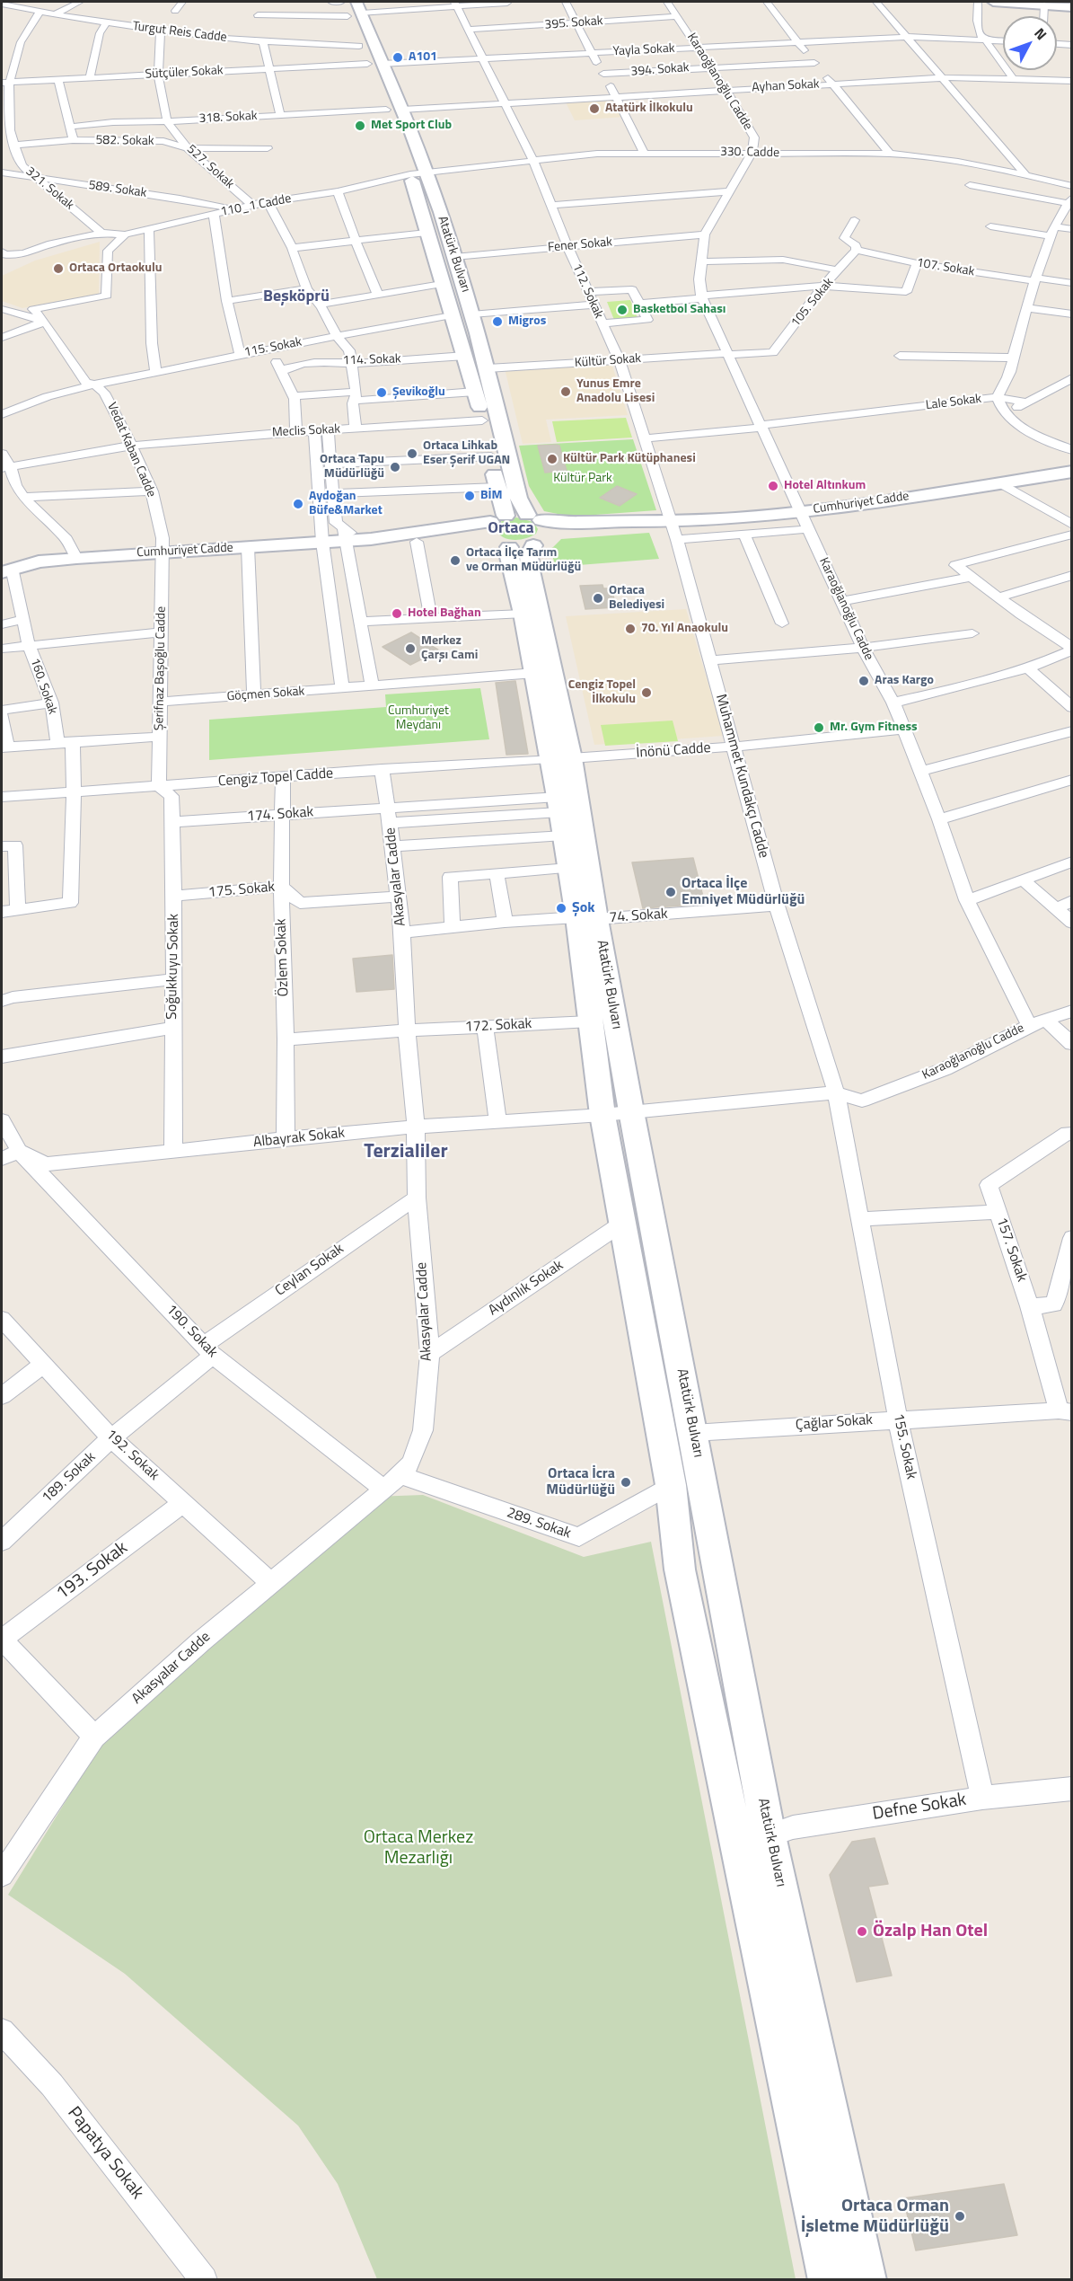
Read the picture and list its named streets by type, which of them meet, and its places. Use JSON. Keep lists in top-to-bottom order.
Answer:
{
  "streets": {
    "main road": ["Atatürk Bulvarı", "Cumhuriyet Cadde"],
    "street": [
      "395. Sokak",
      "Turgut Reis Cadde",
      "Yayla Sokak",
      "394. Sokak",
      "Sütçüler Sokak",
      "Karaoğlanoğlu Cadde",
      "Ayhan Sokak",
      "318. Sokak",
      "582. Sokak",
      "330. Cadde",
      "527. Sokak",
      "321. Sokak",
      "589. Sokak",
      "110_1 Cadde",
      "Fener Sokak",
      "107. Sokak",
      "112. Sokak",
      "105. Sokak",
      "115. Sokak",
      "114. Sokak",
      "Kültür Sokak",
      "Lale Sokak",
      "Meclis Sokak",
      "Vedat Kaban Cadde",
      "Şerifnaz Başoğlu Cadde",
      "160. Sokak",
      "Göçmen Sokak",
      "İnönü Cadde",
      "Muhammet Kundakçı Cadde",
      "Cengiz Topel Cadde",
      "174. Sokak",
      "Akasyalar Cadde",
      "175. Sokak",
      "74. Sokak",
      "Özlem Sokak",
      "Soğukkuyu Sokak",
      "172. Sokak",
      "Albayrak Sokak",
      "157. Sokak",
      "Ceylan Sokak",
      "Aydınlık Sokak",
      "190. Sokak",
      "Çağlar Sokak",
      "155. Sokak",
      "192. Sokak",
      "189. Sokak",
      "289. Sokak",
      "193. Sokak",
      "Defne Sokak",
      "Papatya Sokak"
    ]
  },
  "crossings": [
    ["395. Sokak", "Karaoğlanoğlu Cadde"],
    ["395. Sokak", "112. Sokak"],
    ["Turgut Reis Cadde", "527. Sokak"],
    ["Turgut Reis Cadde", "321. Sokak"],
    ["Yayla Sokak", "Karaoğlanoğlu Cadde"],
    ["Yayla Sokak", "Atatürk Bulvarı"],
    ["Yayla Sokak", "112. Sokak"],
    ["394. Sokak", "Karaoğlanoğlu Cadde"],
    ["Sütçüler Sokak", "527. Sokak"],
    ["Sütçüler Sokak", "321. Sokak"],
    ["Karaoğlanoğlu Cadde", "Ayhan Sokak"],
    ["Karaoğlanoğlu Cadde", "330. Cadde"],
    ["Karaoğlanoğlu Cadde", "Fener Sokak"],
    ["Karaoğlanoğlu Cadde", "Atatürk Bulvarı"],
    ["Karaoğlanoğlu Cadde", "105. Sokak"],
    ["Karaoğlanoğlu Cadde", "Kültür Sokak"],
    ["Karaoğlanoğlu Cadde", "Lale Sokak"],
    ["Karaoğlanoğlu Cadde", "Cumhuriyet Cadde"],
    ["Karaoğlanoğlu Cadde", "İnönü Cadde"],
    ["Karaoğlanoğlu Cadde", "Muhammet Kundakçı Cadde"],
    ["Karaoğlanoğlu Cadde", "Albayrak Sokak"],
    ["Karaoğlanoğlu Cadde", "155. Sokak"],
    ["Ayhan Sokak", "Atatürk Bulvarı"],
    ["Ayhan Sokak", "112. Sokak"],
    ["318. Sokak", "527. Sokak"],
    ["582. Sokak", "527. Sokak"],
    ["582. Sokak", "321. Sokak"],
    ["330. Cadde", "110_1 Cadde"],
    ["330. Cadde", "Atatürk Bulvarı"],
    ["330. Cadde", "112. Sokak"],
    ["527. Sokak", "110_1 Cadde"],
    ["321. Sokak", "589. Sokak"],
    ["321. Sokak", "110_1 Cadde"],
    ["589. Sokak", "110_1 Cadde"],
    ["110_1 Cadde", "Atatürk Bulvarı"],
    ["Fener Sokak", "Atatürk Bulvarı"],
    ["Fener Sokak", "112. Sokak"],
    ["Atatürk Bulvarı", "115. Sokak"],
    ["Atatürk Bulvarı", "114. Sokak"],
    ["Atatürk Bulvarı", "Kültür Sokak"],
    ["Atatürk Bulvarı", "Meclis Sokak"],
    ["Atatürk Bulvarı", "Cumhuriyet Cadde"],
    ["Atatürk Bulvarı", "Göçmen Sokak"],
    ["Atatürk Bulvarı", "İnönü Cadde"],
    ["Atatürk Bulvarı", "Cengiz Topel Cadde"],
    ["Atatürk Bulvarı", "174. Sokak"],
    ["Atatürk Bulvarı", "74. Sokak"],
    ["Atatürk Bulvarı", "172. Sokak"],
    ["Atatürk Bulvarı", "Albayrak Sokak"],
    ["Atatürk Bulvarı", "Aydınlık Sokak"],
    ["Atatürk Bulvarı", "Çağlar Sokak"],
    ["Atatürk Bulvarı", "289. Sokak"],
    ["Atatürk Bulvarı", "Defne Sokak"],
    ["107. Sokak", "105. Sokak"],
    ["107. Sokak", "Lale Sokak"],
    ["112. Sokak", "Kültür Sokak"],
    ["112. Sokak", "Lale Sokak"],
    ["112. Sokak", "Muhammet Kundakçı Cadde"],
    ["105. Sokak", "Kültür Sokak"],
    ["115. Sokak", "Vedat Kaban Cadde"],
    ["Lale Sokak", "Muhammet Kundakçı Cadde"],
    ["Meclis Sokak", "Vedat Kaban Cadde"],
    ["Vedat Kaban Cadde", "Cumhuriyet Cadde"],
    ["Vedat Kaban Cadde", "Şerifnaz Başoğlu Cadde"],
    ["Cumhuriyet Cadde", "Şerifnaz Başoğlu Cadde"],
    ["Cumhuriyet Cadde", "160. Sokak"],
    ["Cumhuriyet Cadde", "Muhammet Kundakçı Cadde"],
    ["Şerifnaz Başoğlu Cadde", "Göçmen Sokak"],
    ["Şerifnaz Başoğlu Cadde", "Cengiz Topel Cadde"],
    ["Şerifnaz Başoğlu Cadde", "Soğukkuyu Sokak"],
    ["İnönü Cadde", "Muhammet Kundakçı Cadde"],
    ["İnönü Cadde", "Cengiz Topel Cadde"],
    ["Muhammet Kundakçı Cadde", "74. Sokak"],
    ["Muhammet Kundakçı Cadde", "155. Sokak"],
    ["Cengiz Topel Cadde", "Akasyalar Cadde"],
    ["Cengiz Topel Cadde", "Özlem Sokak"],
    ["Cengiz Topel Cadde", "Soğukkuyu Sokak"],
    ["174. Sokak", "Akasyalar Cadde"],
    ["174. Sokak", "Özlem Sokak"],
    ["174. Sokak", "Soğukkuyu Sokak"],
    ["Akasyalar Cadde", "175. Sokak"],
    ["Akasyalar Cadde", "74. Sokak"],
    ["Akasyalar Cadde", "172. Sokak"],
    ["Akasyalar Cadde", "Albayrak Sokak"],
    ["Akasyalar Cadde", "Ceylan Sokak"],
    ["Akasyalar Cadde", "Aydınlık Sokak"],
    ["Akasyalar Cadde", "190. Sokak"],
    ["Akasyalar Cadde", "192. Sokak"],
    ["Akasyalar Cadde", "289. Sokak"],
    ["175. Sokak", "Özlem Sokak"],
    ["175. Sokak", "Soğukkuyu Sokak"],
    ["Özlem Sokak", "172. Sokak"],
    ["Özlem Sokak", "Albayrak Sokak"],
    ["Soğukkuyu Sokak", "Albayrak Sokak"],
    ["Albayrak Sokak", "190. Sokak"],
    ["157. Sokak", "Çağlar Sokak"],
    ["Ceylan Sokak", "190. Sokak"],
    ["Ceylan Sokak", "189. Sokak"],
    ["190. Sokak", "189. Sokak"],
    ["Çağlar Sokak", "155. Sokak"],
    ["155. Sokak", "Defne Sokak"],
    ["192. Sokak", "189. Sokak"],
    ["192. Sokak", "193. Sokak"]
  ],
  "districts": ["Beşköprü", "Ortaca", "Terzialiler"],
  "parks": ["Kültür Park", "Cumhuriyet Meydanı", "Ortaca Merkez Mezarlığı"],
  "places": [
    "A101",
    "Atatürk İlkokulu",
    "Met Sport Club",
    "Ortaca Ortaokulu",
    "Basketbol Sahası",
    "Migros",
    "Yunus Emre Anadolu Lisesi",
    "Şevikoğlu",
    "Ortaca Lihkab Eser Şerif UGAN",
    "Kültür Park Kütüphanesi",
    "Ortaca Tapu Müdürlüğü",
    "Hotel Altınkum",
    "BİM",
    "Aydoğan Büfe&Market",
    "Ortaca İlçe Tarım ve Orman Müdürlüğü",
    "Ortaca Belediyesi",
    "Hotel Bağhan",
    "70. Yıl Anaokulu",
    "Merkez Çarşı Cami",
    "Aras Kargo",
    "Cengiz Topel İlkokulu",
    "Mr. Gym Fitness",
    "Ortaca İlçe Emniyet Müdürlüğü",
    "Şok",
    "Ortaca İcra Müdürlüğü",
    "Özalp Han Otel",
    "Ortaca Orman İşletme Müdürlüğü"
  ],
  "north": "top right"
}
